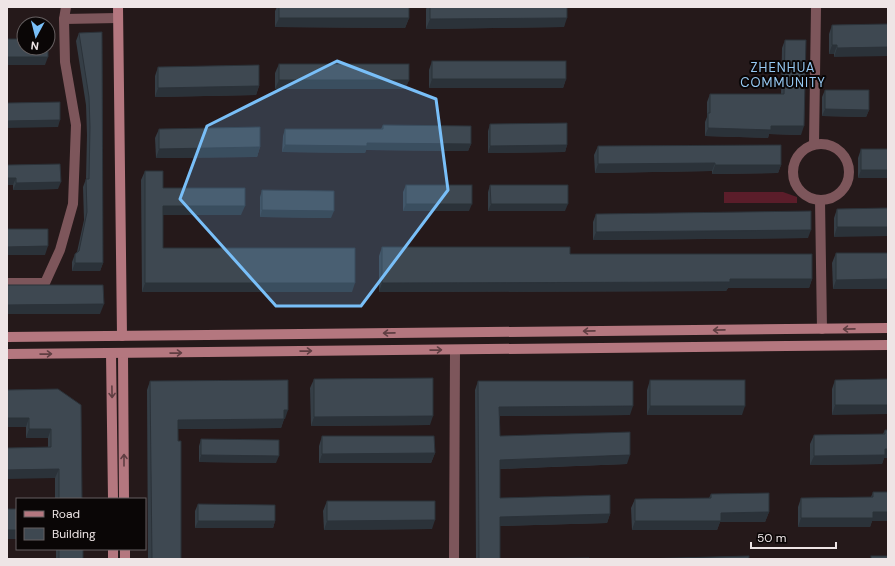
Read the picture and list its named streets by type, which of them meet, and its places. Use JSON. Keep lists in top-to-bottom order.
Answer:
{
  "districts": ["ZHENHUA COMMUNITY"],
  "legend": ["Road", "Building"],
  "scale_bar": "50 m",
  "north": "bottom"
}
